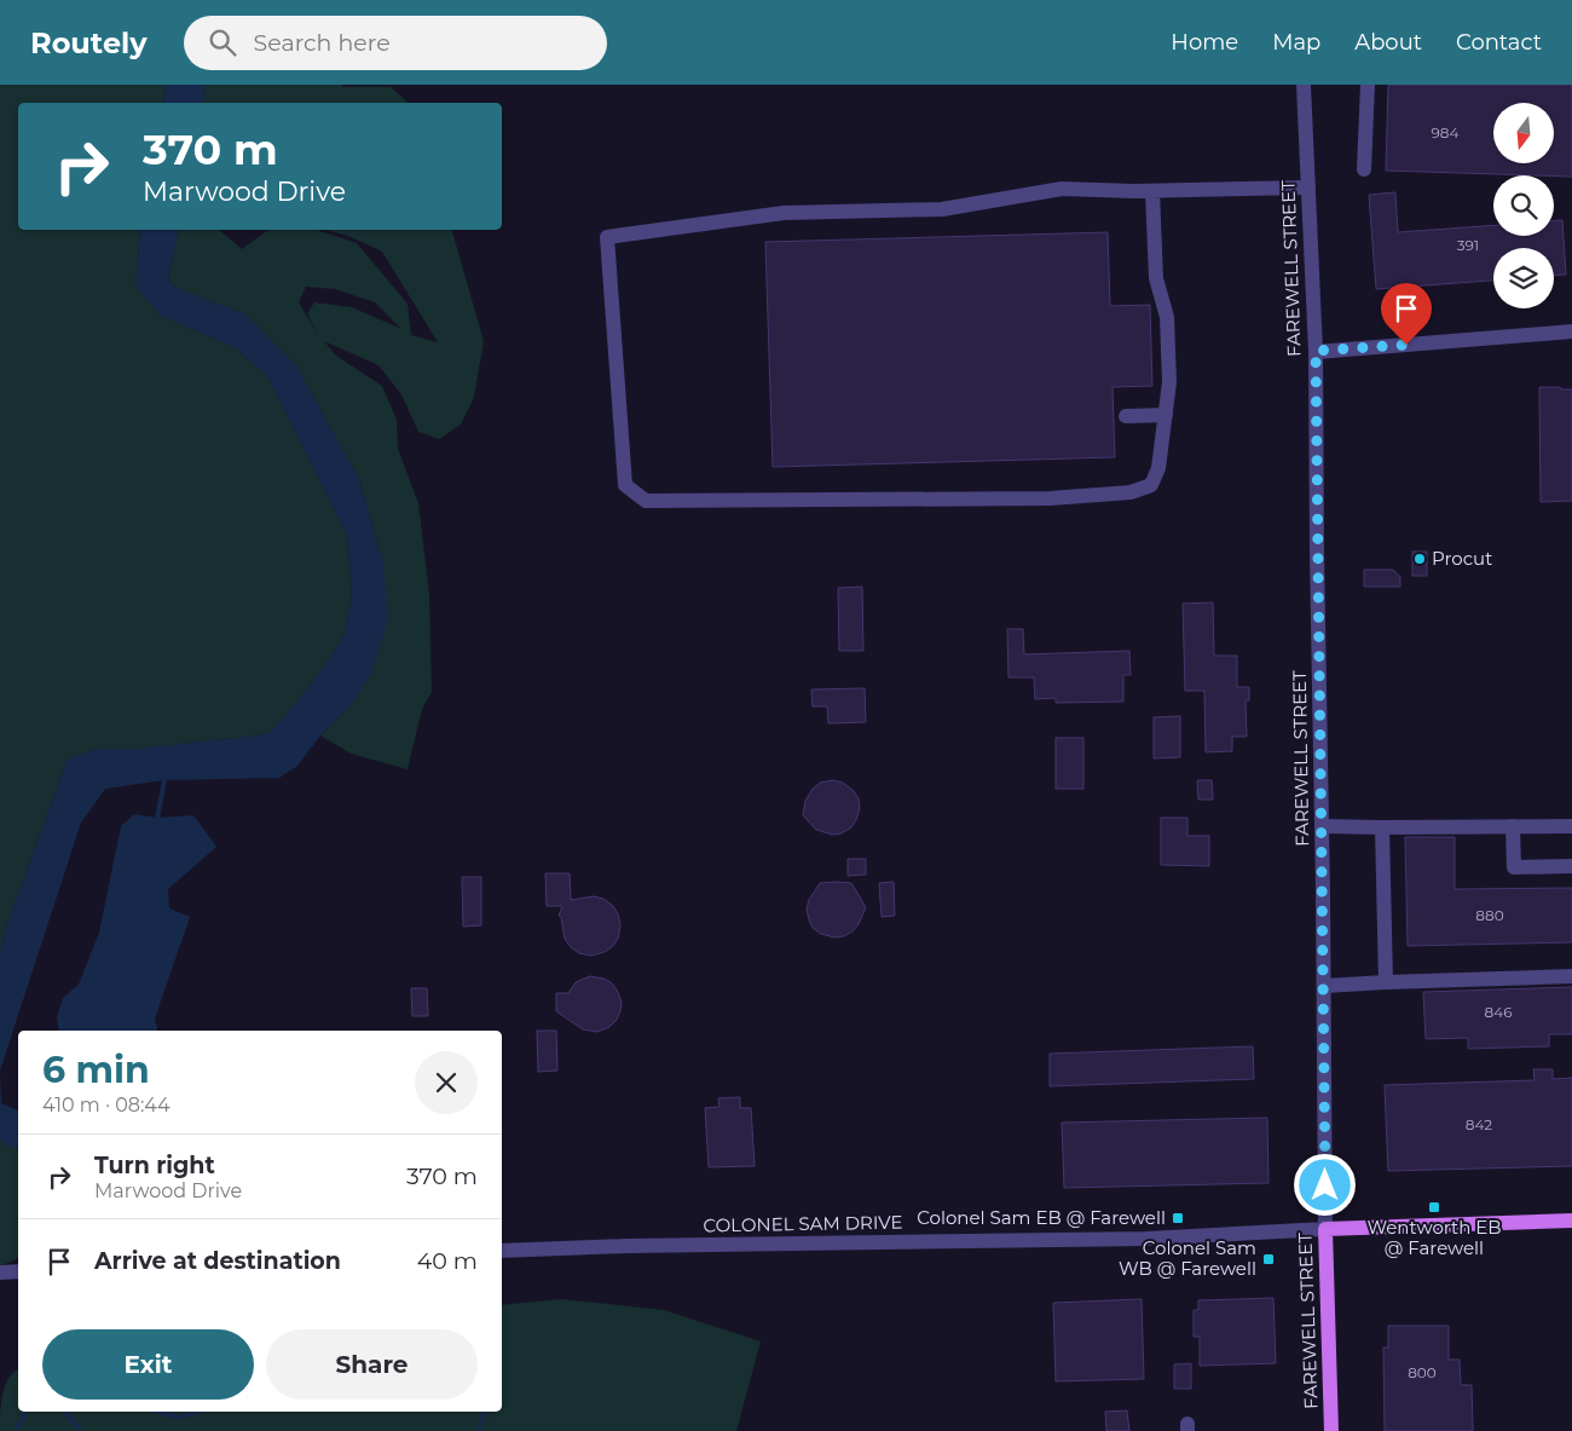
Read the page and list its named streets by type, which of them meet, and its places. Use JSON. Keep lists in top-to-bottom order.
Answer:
{
  "streets": {
    "main road": ["FAREWELL STREET"],
    "street": ["COLONEL SAM DRIVE"]
  },
  "crossings": [
    ["FAREWELL STREET", "COLONEL SAM DRIVE"]
  ],
  "places": {
    "other": ["Procut"],
    "transit": ["Wentworth EB @ Farewell", "Colonel Sam EB @ Farewell", "Colonel Sam WB @ Farewell"]
  },
  "house_numbers": [
    "984",
    "391",
    "880",
    "846",
    "842",
    "800"
  ],
  "north": "bottom",
  "page": {
    "header": "Routely",
    "search": "Search here",
    "nav": [
      "Home",
      "Map",
      "About",
      "Contact"
    ],
    "turn": ["370 m", "Marwood Drive"],
    "heading": ["6 min", "410 m · 08:44"],
    "list": [
      {
        "name": "Turn right",
        "note": "Marwood Drive",
        "value": "370 m"
      },
      {
        "name": "Arrive at destination",
        "value": "40 m"
      }
    ],
    "buttons": ["Exit", "Share"]
  }
}
